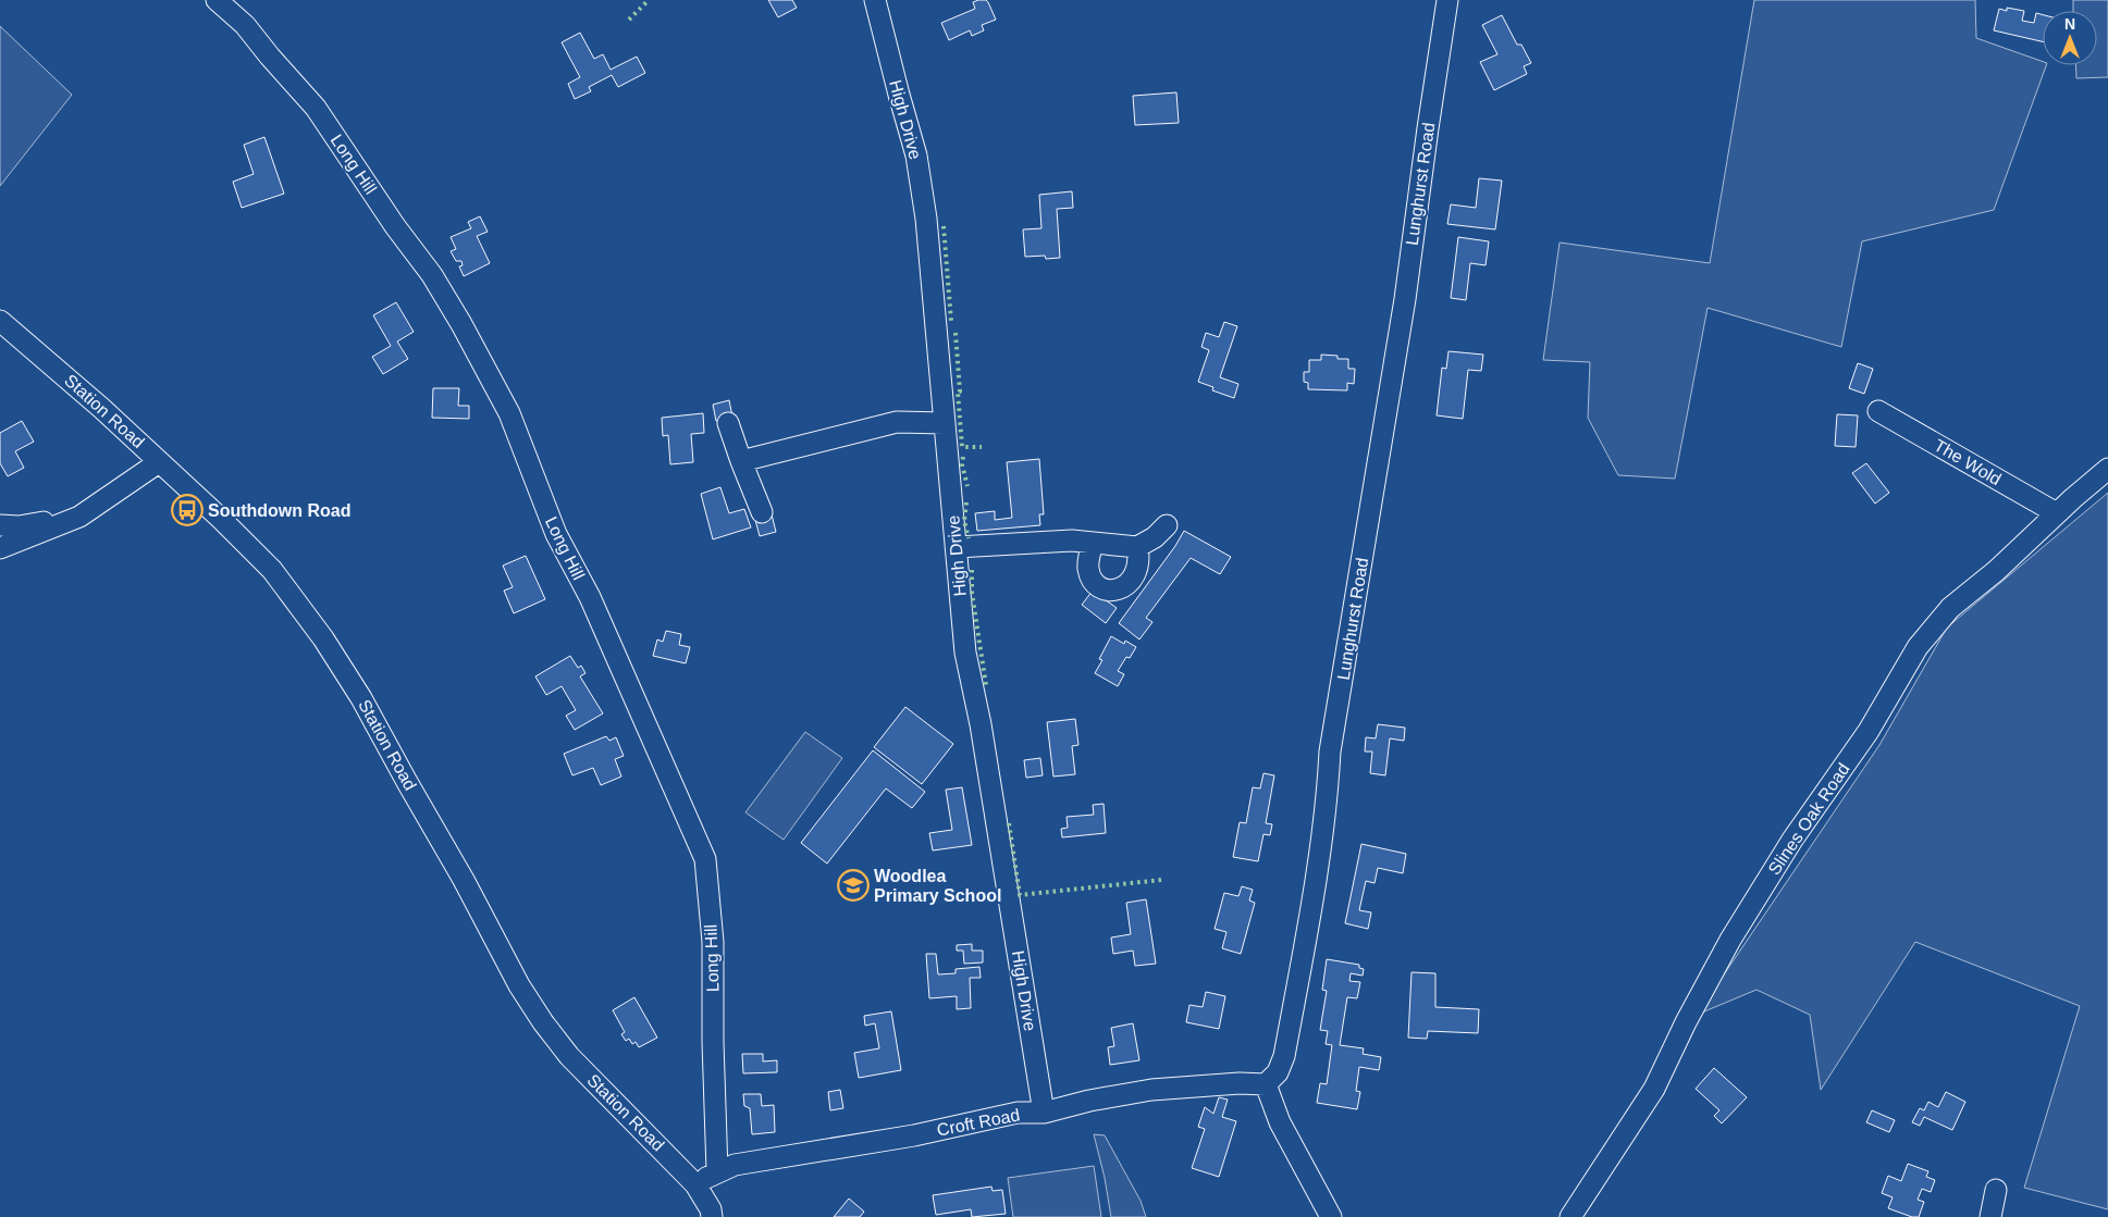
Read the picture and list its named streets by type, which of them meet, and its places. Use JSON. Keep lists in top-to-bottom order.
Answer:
{
  "streets": {
    "street": [
      "High Drive",
      "Long Hill",
      "Lunghurst Road",
      "Station Road",
      "The Wold",
      "Slines Oak Road",
      "Croft Road"
    ]
  },
  "crossings": [
    ["High Drive", "Croft Road"],
    ["Long Hill", "Croft Road"],
    ["Lunghurst Road", "Croft Road"],
    ["Station Road", "Croft Road"],
    ["The Wold", "Slines Oak Road"]
  ],
  "places": {
    "bus stop": ["Southdown Road"],
    "school or university": ["Woodlea Primary School"]
  },
  "north": "top"
}
